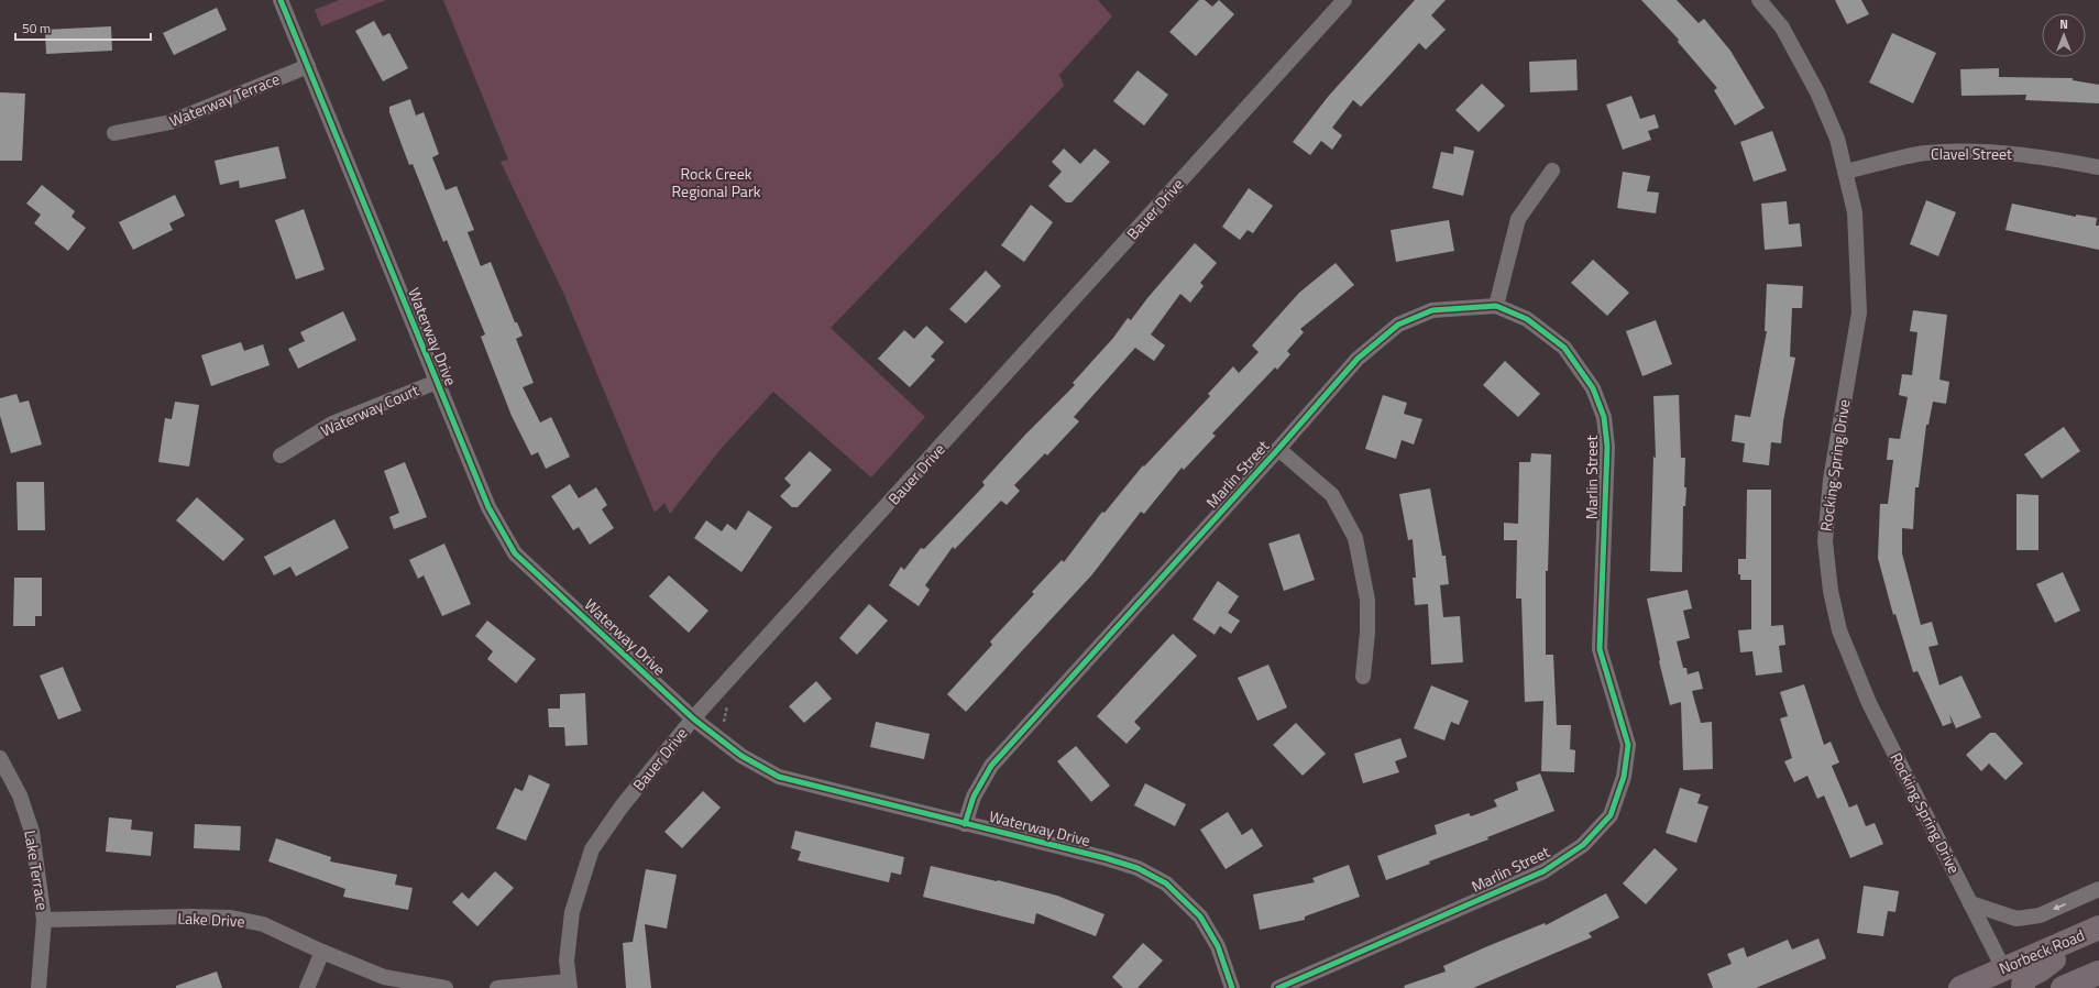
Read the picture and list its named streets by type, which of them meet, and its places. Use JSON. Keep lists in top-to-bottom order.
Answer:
{
  "streets": {
    "main road": ["Norbeck Road"],
    "street": [
      "Waterway Terrace",
      "Clavel Street",
      "Bauer Drive",
      "Waterway Drive",
      "Waterway Court",
      "Rocking Spring Drive",
      "Marlin Street",
      "Lake Terrace",
      "Lake Drive"
    ]
  },
  "crossings": [
    ["Waterway Terrace", "Waterway Drive"],
    ["Clavel Street", "Rocking Spring Drive"],
    ["Bauer Drive", "Waterway Drive"],
    ["Waterway Drive", "Waterway Court"],
    ["Waterway Drive", "Marlin Street"],
    ["Rocking Spring Drive", "Norbeck Road"],
    ["Lake Terrace", "Lake Drive"]
  ],
  "parks": ["Rock Creek Regional Park"],
  "scale_bar": "50 m",
  "north": "top"
}
